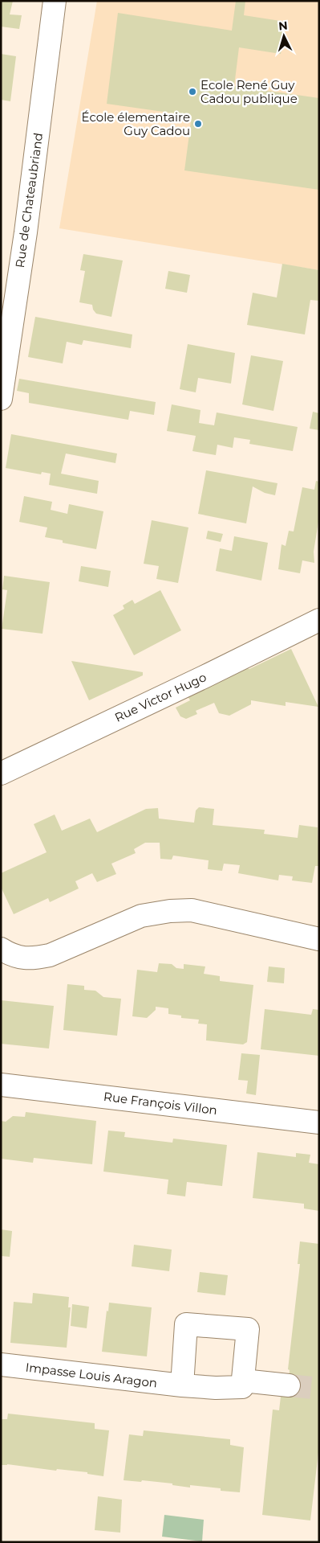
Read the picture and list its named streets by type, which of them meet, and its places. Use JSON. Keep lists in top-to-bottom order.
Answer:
{
  "streets": {
    "street": [
      "Rue de Chateaubriand",
      "Rue Victor Hugo",
      "Rue François Villon",
      "Impasse Louis Aragon"
    ]
  },
  "places": ["Ecole René Guy Cadou publique", "École élementaire Guy Cadou"],
  "north": "top"
}
